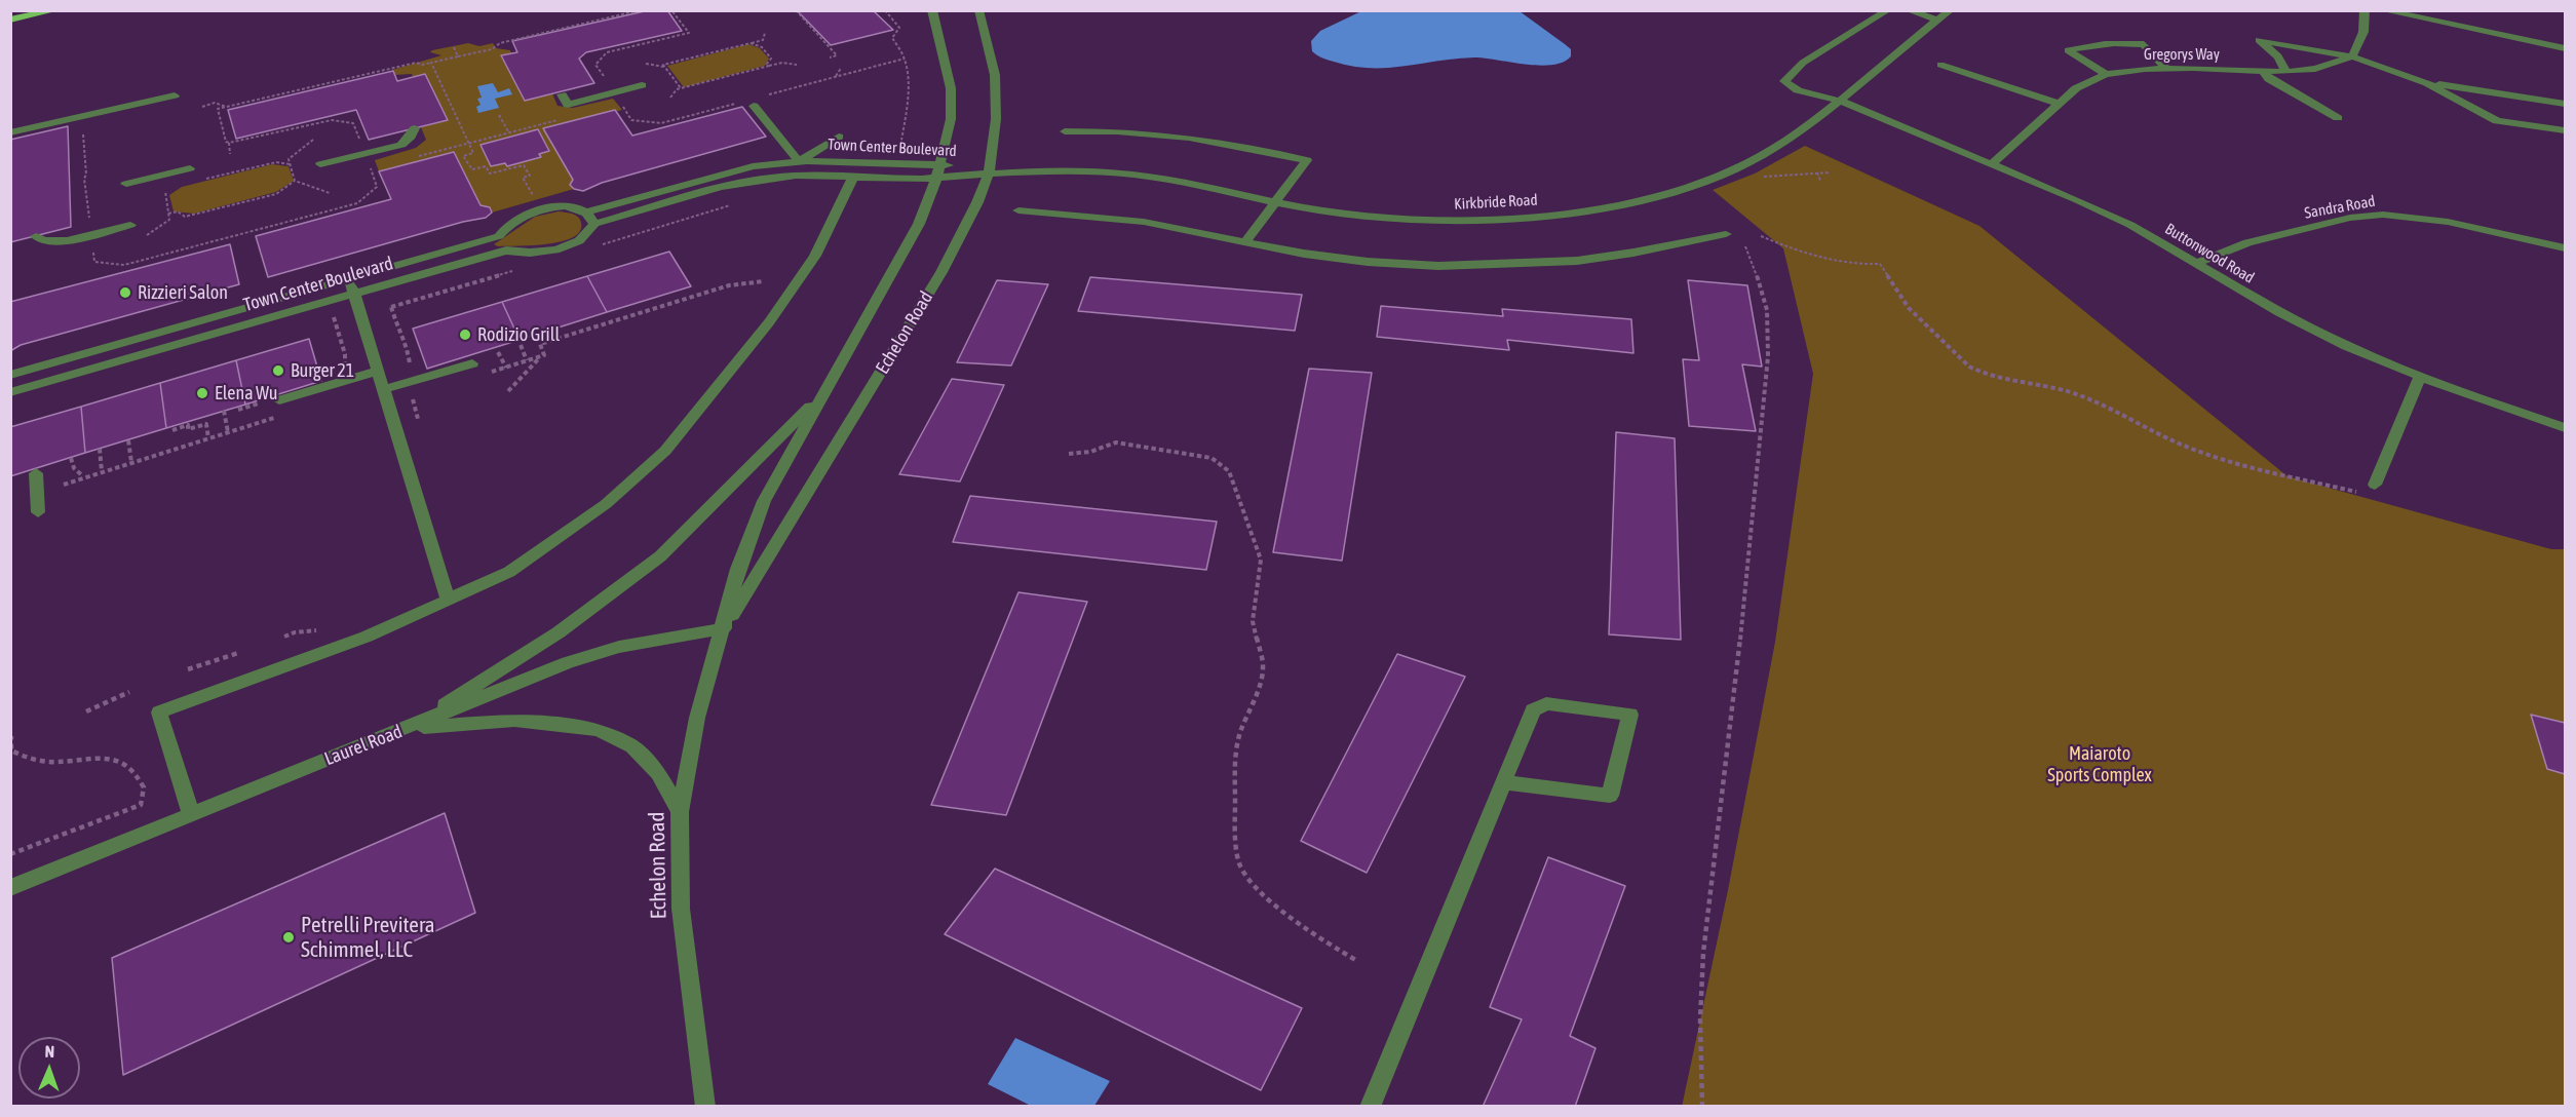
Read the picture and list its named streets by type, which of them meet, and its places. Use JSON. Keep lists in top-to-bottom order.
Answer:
{
  "streets": {
    "street": [
      "Gregorys Way",
      "Town Center Boulevard",
      "Kirkbride Road",
      "Sandra Road",
      "Buttonwood Road",
      "Echelon Road",
      "Laurel Road"
    ]
  },
  "crossings": [
    ["Gregorys Way", "Buttonwood Road"],
    ["Town Center Boulevard", "Kirkbride Road"],
    ["Town Center Boulevard", "Echelon Road"],
    ["Kirkbride Road", "Buttonwood Road"],
    ["Kirkbride Road", "Echelon Road"],
    ["Sandra Road", "Buttonwood Road"],
    ["Echelon Road", "Laurel Road"]
  ],
  "parks": ["Maiaroto Sports Complex"],
  "places": [
    "Rizzieri Salon",
    "Rodizio Grill",
    "Burger 21",
    "Elena Wu",
    "Petrelli Previtera Schimmel, LLC"
  ],
  "north": "top"
}
